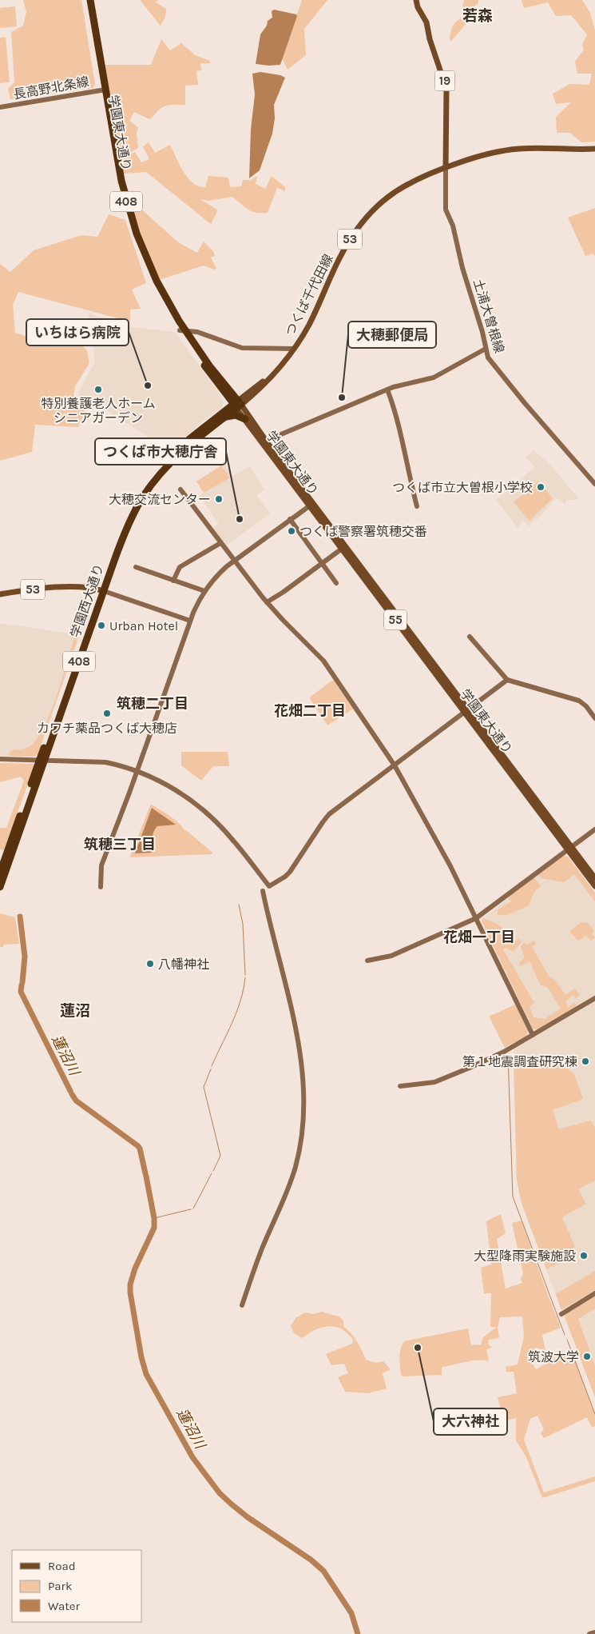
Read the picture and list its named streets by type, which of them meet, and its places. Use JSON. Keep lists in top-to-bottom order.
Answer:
{
  "streets": {
    "highway": ["学園東大通り", "408", "学園西大通り"],
    "main road": [
      "19",
      "53",
      "つくば千代田線",
      "55"
    ],
    "street": ["長高野北条線", "土浦大曽根線"]
  },
  "crossings": [
    ["19", "つくば千代田線"],
    ["19", "土浦大曽根線"],
    ["長高野北条線", "学園東大通り"],
    ["学園東大通り", "つくば千代田線"],
    ["学園東大通り", "学園西大通り"],
    ["53", "学園西大通り"],
    ["つくば千代田線", "土浦大曽根線"],
    ["つくば千代田線", "学園西大通り"]
  ],
  "districts": [
    "若森",
    "筑穂二丁目",
    "花畑二丁目",
    "筑穂三丁目",
    "花畑一丁目",
    "蓮沼"
  ],
  "water": ["蓮沼川"],
  "places": [
    "いちはら病院",
    "特別養護老人ホーム シニアガーデン",
    "大穂郵便局",
    "つくば市立大曽根小学校",
    "大穂交流センター",
    "つくば市大穂庁舎",
    "つくば警察署筑穂交番",
    "Urban Hotel",
    "カワチ薬品つくば大穂店",
    "八幡神社",
    "第１地震調査研究棟",
    "大型降雨実験施設",
    "大六神社",
    "筑波大学"
  ],
  "legend": ["Road", "Park", "Water"]
}
